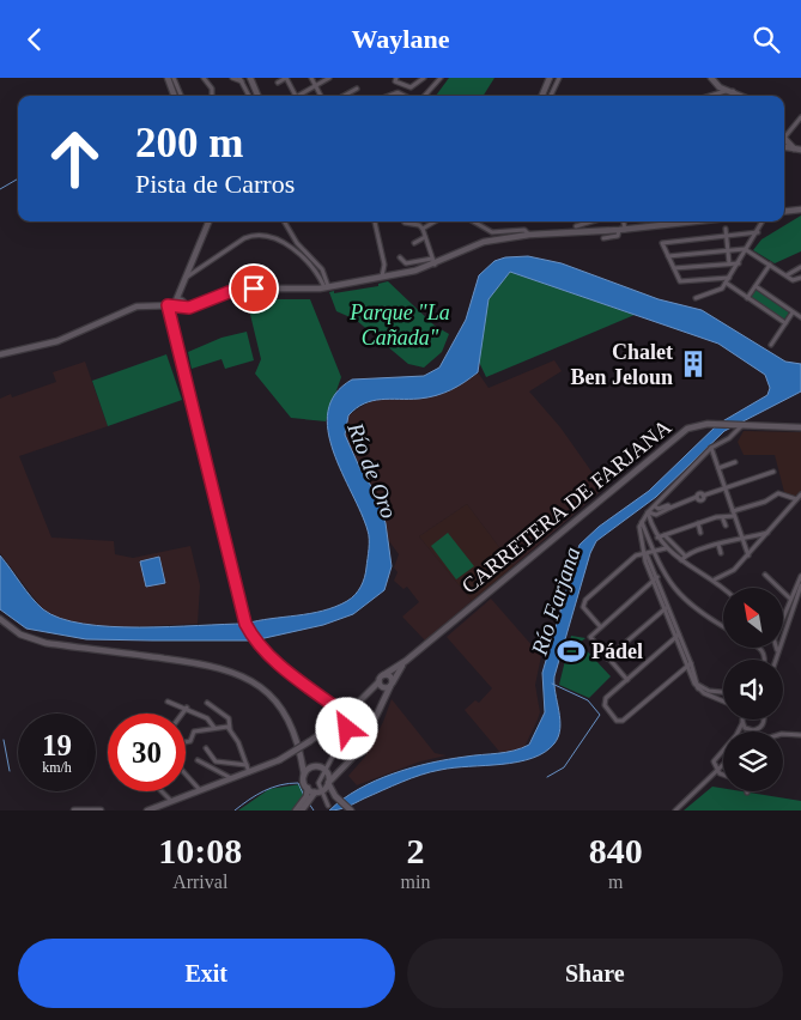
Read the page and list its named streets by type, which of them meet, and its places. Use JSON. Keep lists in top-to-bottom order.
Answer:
{
  "streets": {
    "street": ["CARRETERA DE FARJANA"]
  },
  "water": ["Río de Oro", "Río Farjana"],
  "parks": ["Parque \"La Cañada\""],
  "places": {
    "building": ["Chalet Ben Jeloun"],
    "sports": ["Pádel"]
  },
  "north": "top left",
  "page": {
    "header": "Waylane",
    "turn": ["200 m", "Pista de Carros"],
    "speed": "19 km/h",
    "limit": "30",
    "eta": [
      "10:08",
      "Arrival",
      "2",
      "min",
      "840",
      "m"
    ],
    "buttons": ["Exit", "Share"]
  }
}
